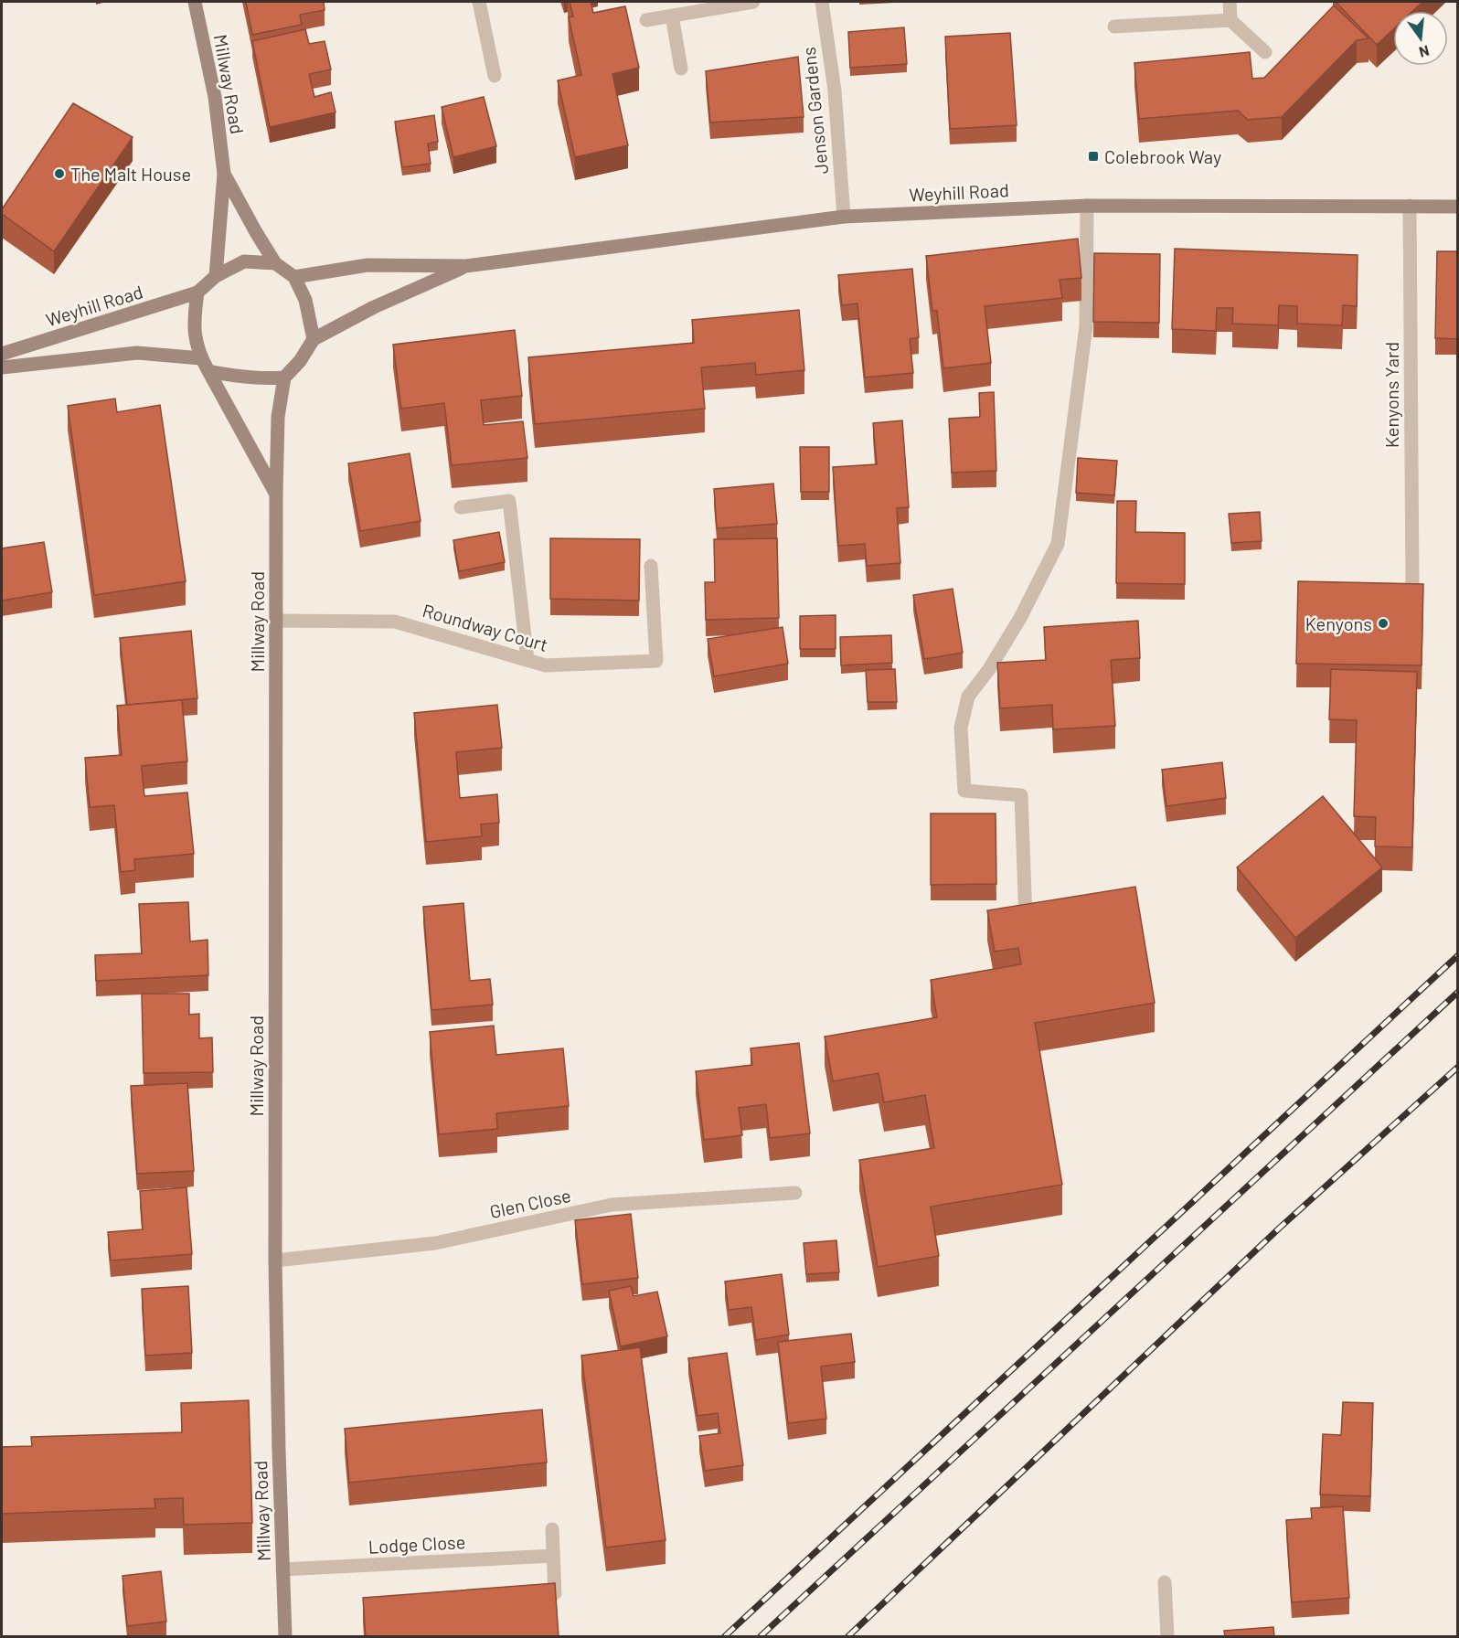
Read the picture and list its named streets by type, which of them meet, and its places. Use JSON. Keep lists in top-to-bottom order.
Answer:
{
  "streets": {
    "main road": ["Millway Road", "Weyhill Road"],
    "street": [
      "Jenson Gardens",
      "Kenyons Yard",
      "Roundway Court",
      "Glen Close",
      "Lodge Close"
    ]
  },
  "crossings": [
    ["Millway Road", "Weyhill Road"],
    ["Millway Road", "Roundway Court"],
    ["Millway Road", "Glen Close"],
    ["Millway Road", "Lodge Close"],
    ["Jenson Gardens", "Weyhill Road"],
    ["Weyhill Road", "Kenyons Yard"]
  ],
  "places": {
    "transit": ["Colebrook Way"],
    "other": ["The Malt House", "Kenyons"]
  },
  "north": "bottom"
}
